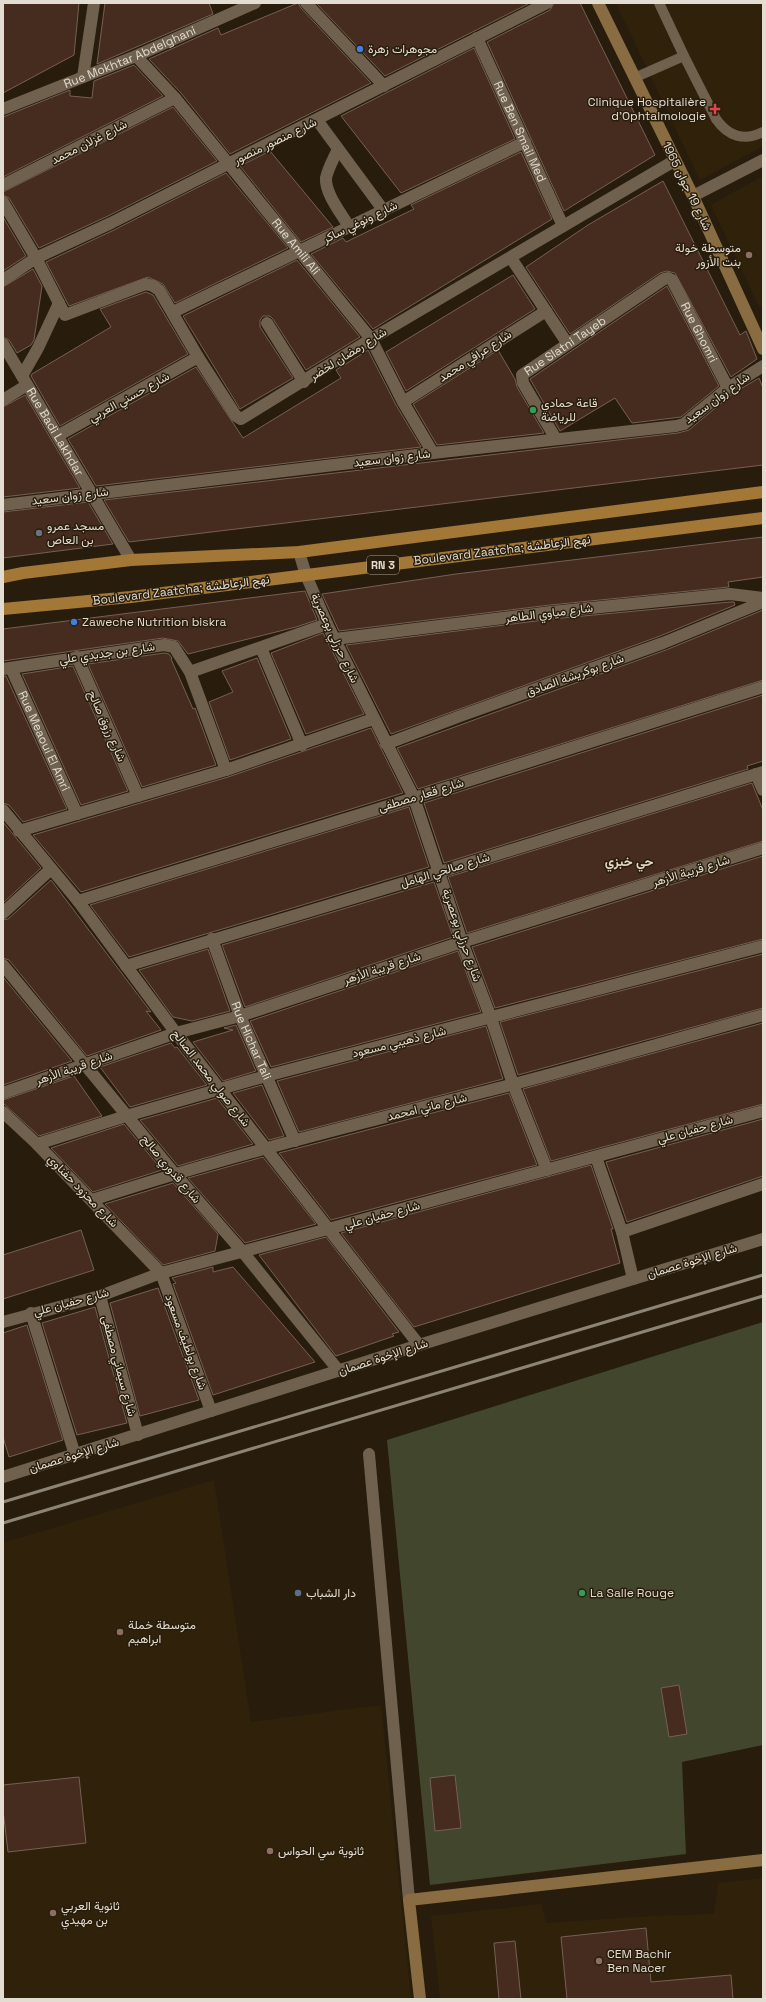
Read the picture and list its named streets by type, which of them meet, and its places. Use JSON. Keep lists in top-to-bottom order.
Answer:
{
  "streets": {
    "main road": ["Boulevard Zaatcha; نهج الزعاطشة", "RN 3"],
    "street": [
      "Rue Mokhtar Abdelghani",
      "Rue Ben Smail Med",
      "شارع منصور منصور",
      "شارع غزلان محمد",
      "شارع 19 جوان 1965",
      "شارع ونوغي ساكر",
      "Rue Amili Ali",
      "Rue Ghomri",
      "Rue Slatni Tayeb",
      "شارع رمضان لخضر",
      "شارع عرافي محمد",
      "شارع حسني العربي",
      "شارع زوان سعيد",
      "Rue Badi Lakhdar",
      "شارع مياوي الطاهر",
      "شارع حرزلي بوعصرية",
      "شارع بن جديدي علي",
      "شارع بوكريشة الصادق",
      "شارع رزوق صالح",
      "Rue Meaoui El Amri",
      "شارع قعار مصطفى",
      "شارع صالحي الهامل",
      "شارع قريبة الأزهر",
      "Rue Hichar Tali",
      "شارع ذهيبي مسعود",
      "شارع صولي محمد الصالح",
      "شارع ماني امحمد",
      "شارع حفيان علي",
      "شارع قدوري صالح",
      "شارع محزود حفناوي",
      "شارع الإخوة عصمان",
      "شارع بولطيف مسعود",
      "شارع سيماني مصطفى"
    ]
  },
  "crossings": [
    ["Rue Mokhtar Abdelghani", "Rue Amili Ali"],
    ["Rue Ben Smail Med", "شارع منصور منصور"],
    ["Rue Ben Smail Med", "شارع ونوغي ساكر"],
    ["Rue Ben Smail Med", "شارع رمضان لخضر"],
    ["شارع منصور منصور", "Rue Amili Ali"],
    ["شارع غزلان محمد", "Rue Amili Ali"],
    ["شارع 19 جوان 1965", "شارع رمضان لخضر"],
    ["شارع ونوغي ساكر", "Rue Amili Ali"],
    ["شارع ونوغي ساكر", "شارع رمضان لخضر"],
    ["Rue Amili Ali", "شارع رمضان لخضر"],
    ["Rue Amili Ali", "شارع عرافي محمد"],
    ["Rue Amili Ali", "شارع زوان سعيد"],
    ["Rue Ghomri", "Rue Slatni Tayeb"],
    ["Rue Ghomri", "شارع زوان سعيد"],
    ["Rue Slatni Tayeb", "شارع زوان سعيد"],
    ["شارع رمضان لخضر", "شارع حسني العربي"],
    ["شارع حسني العربي", "Rue Badi Lakhdar"],
    ["شارع زوان سعيد", "Rue Badi Lakhdar"],
    ["Rue Badi Lakhdar", "Boulevard Zaatcha; نهج الزعاطشة"],
    ["Boulevard Zaatcha; نهج الزعاطشة", "شارع حرزلي بوعصرية"],
    ["شارع مياوي الطاهر", "شارع حرزلي بوعصرية"],
    ["شارع حرزلي بوعصرية", "شارع بوكريشة الصادق"],
    ["شارع حرزلي بوعصرية", "شارع قعار مصطفى"],
    ["شارع حرزلي بوعصرية", "شارع صالحي الهامل"],
    ["شارع حرزلي بوعصرية", "شارع قريبة الأزهر"],
    ["شارع حرزلي بوعصرية", "شارع ذهيبي مسعود"],
    ["شارع حرزلي بوعصرية", "شارع ماني امحمد"],
    ["شارع حرزلي بوعصرية", "شارع حفيان علي"],
    ["شارع بن جديدي علي", "شارع رزوق صالح"],
    ["شارع بن جديدي علي", "Rue Meaoui El Amri"],
    ["شارع قعار مصطفى", "شارع صولي محمد الصالح"],
    ["شارع صالحي الهامل", "Rue Hichar Tali"],
    ["شارع صالحي الهامل", "شارع صولي محمد الصالح"],
    ["شارع قريبة الأزهر", "Rue Hichar Tali"],
    ["شارع قريبة الأزهر", "شارع صولي محمد الصالح"],
    ["شارع قريبة الأزهر", "شارع قدوري صالح"],
    ["Rue Hichar Tali", "شارع ذهيبي مسعود"],
    ["Rue Hichar Tali", "شارع ماني امحمد"],
    ["شارع ذهيبي مسعود", "شارع صولي محمد الصالح"],
    ["شارع ذهيبي مسعود", "شارع قدوري صالح"],
    ["شارع ذهيبي مسعود", "شارع محزود حفناوي"],
    ["شارع صولي محمد الصالح", "شارع ماني امحمد"],
    ["شارع صولي محمد الصالح", "شارع حفيان علي"],
    ["شارع صولي محمد الصالح", "شارع الإخوة عصمان"],
    ["شارع ماني امحمد", "شارع قدوري صالح"],
    ["شارع ماني امحمد", "شارع محزود حفناوي"],
    ["شارع حفيان علي", "شارع قدوري صالح"],
    ["شارع حفيان علي", "شارع محزود حفناوي"],
    ["شارع حفيان علي", "شارع بولطيف مسعود"],
    ["شارع حفيان علي", "شارع سيماني مصطفى"],
    ["شارع قدوري صالح", "شارع الإخوة عصمان"],
    ["شارع محزود حفناوي", "شارع بولطيف مسعود"],
    ["شارع الإخوة عصمان", "شارع بولطيف مسعود"],
    ["شارع الإخوة عصمان", "شارع سيماني مصطفى"]
  ],
  "districts": ["حي خبزي"],
  "places": {
    "other": [
      "مجوهرات زهرة",
      "متوسطة خولة بنت الأزور",
      "قاعة حمادي للرياضة",
      "مسجد عمرو بن العاص",
      "Zaweche Nutrition biskra",
      "دار الشباب",
      "La Salle Rouge",
      "متوسطة خملة ابراهيم",
      "ثانوية سي الحواس",
      "ثانوية العربي بن مهيدي",
      "CEM Bachir Ben Nacer"
    ],
    "health": ["Clinique Hospitalière d'Ophtalmologie"]
  }
}
